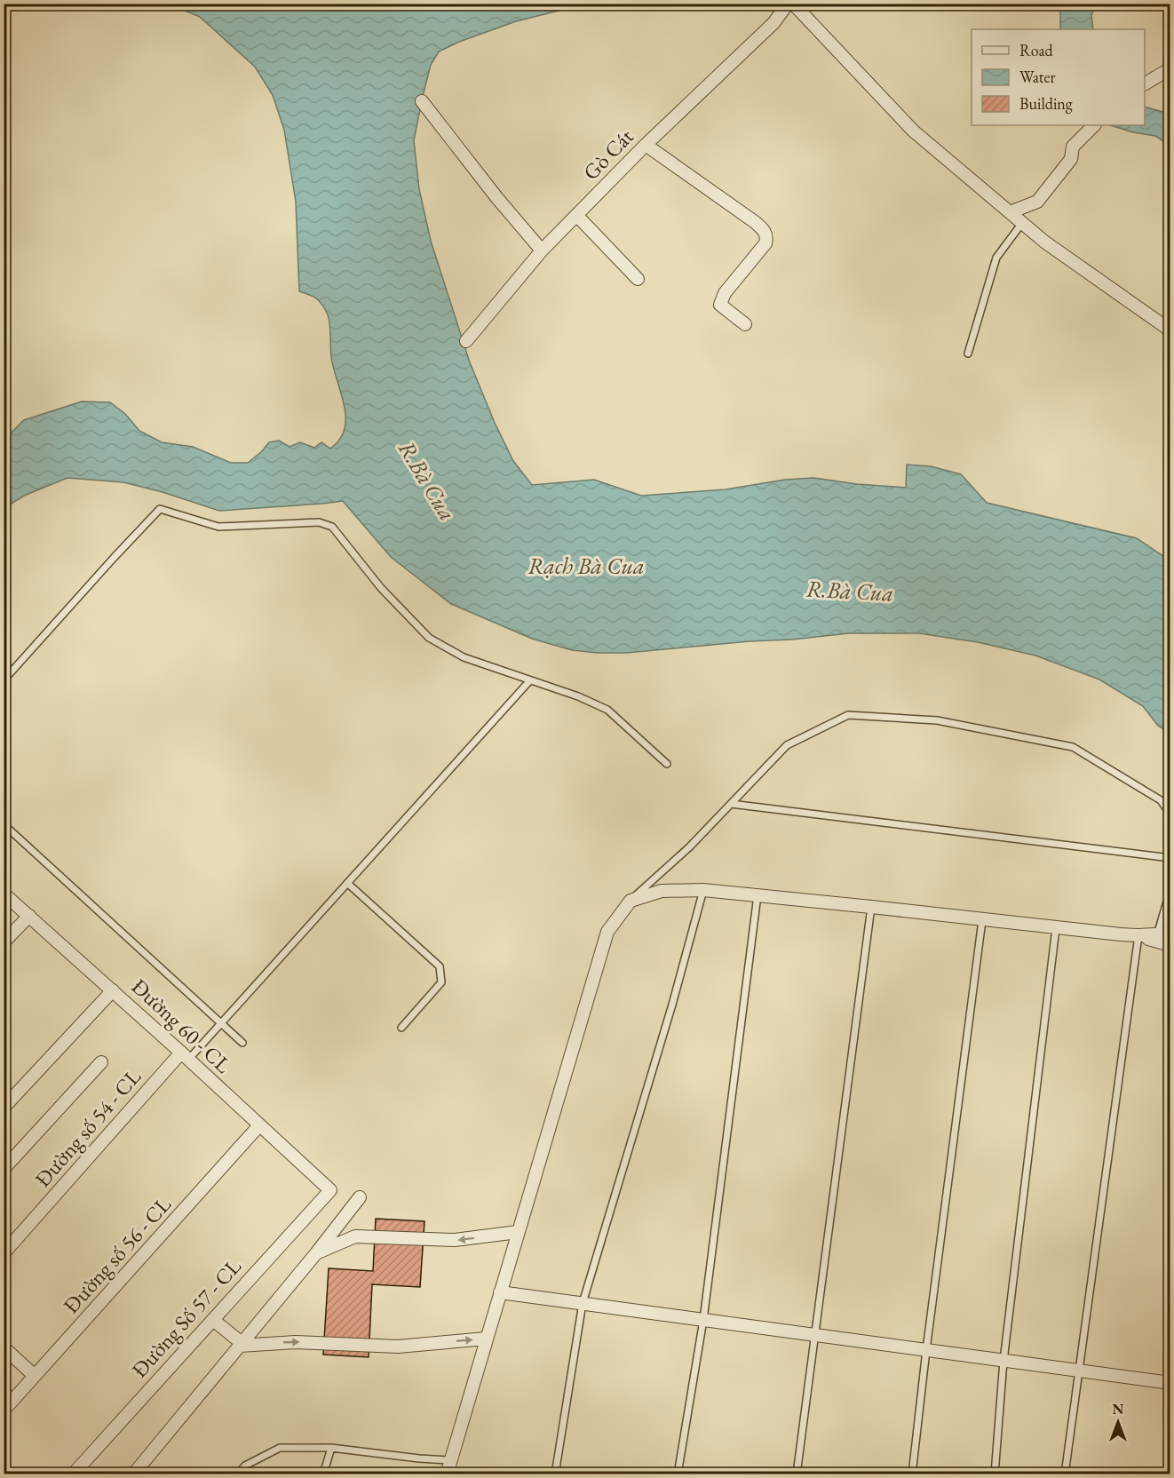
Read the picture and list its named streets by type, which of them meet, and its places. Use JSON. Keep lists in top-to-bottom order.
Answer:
{
  "streets": {
    "street": [
      "Gò Cát",
      "Đường 60 - CL",
      "Đường số 54 - CL",
      "Đường số 56 - CL",
      "Đường Số 57 - CL"
    ]
  },
  "crossings": [
    ["Đường 60 - CL", "Đường số 54 - CL"],
    ["Đường 60 - CL", "Đường số 56 - CL"],
    ["Đường 60 - CL", "Đường Số 57 - CL"]
  ],
  "water": ["R.Bà Cua", "Rạch Bà Cua"],
  "legend": ["Road", "Water", "Building"],
  "north": "top"
}
